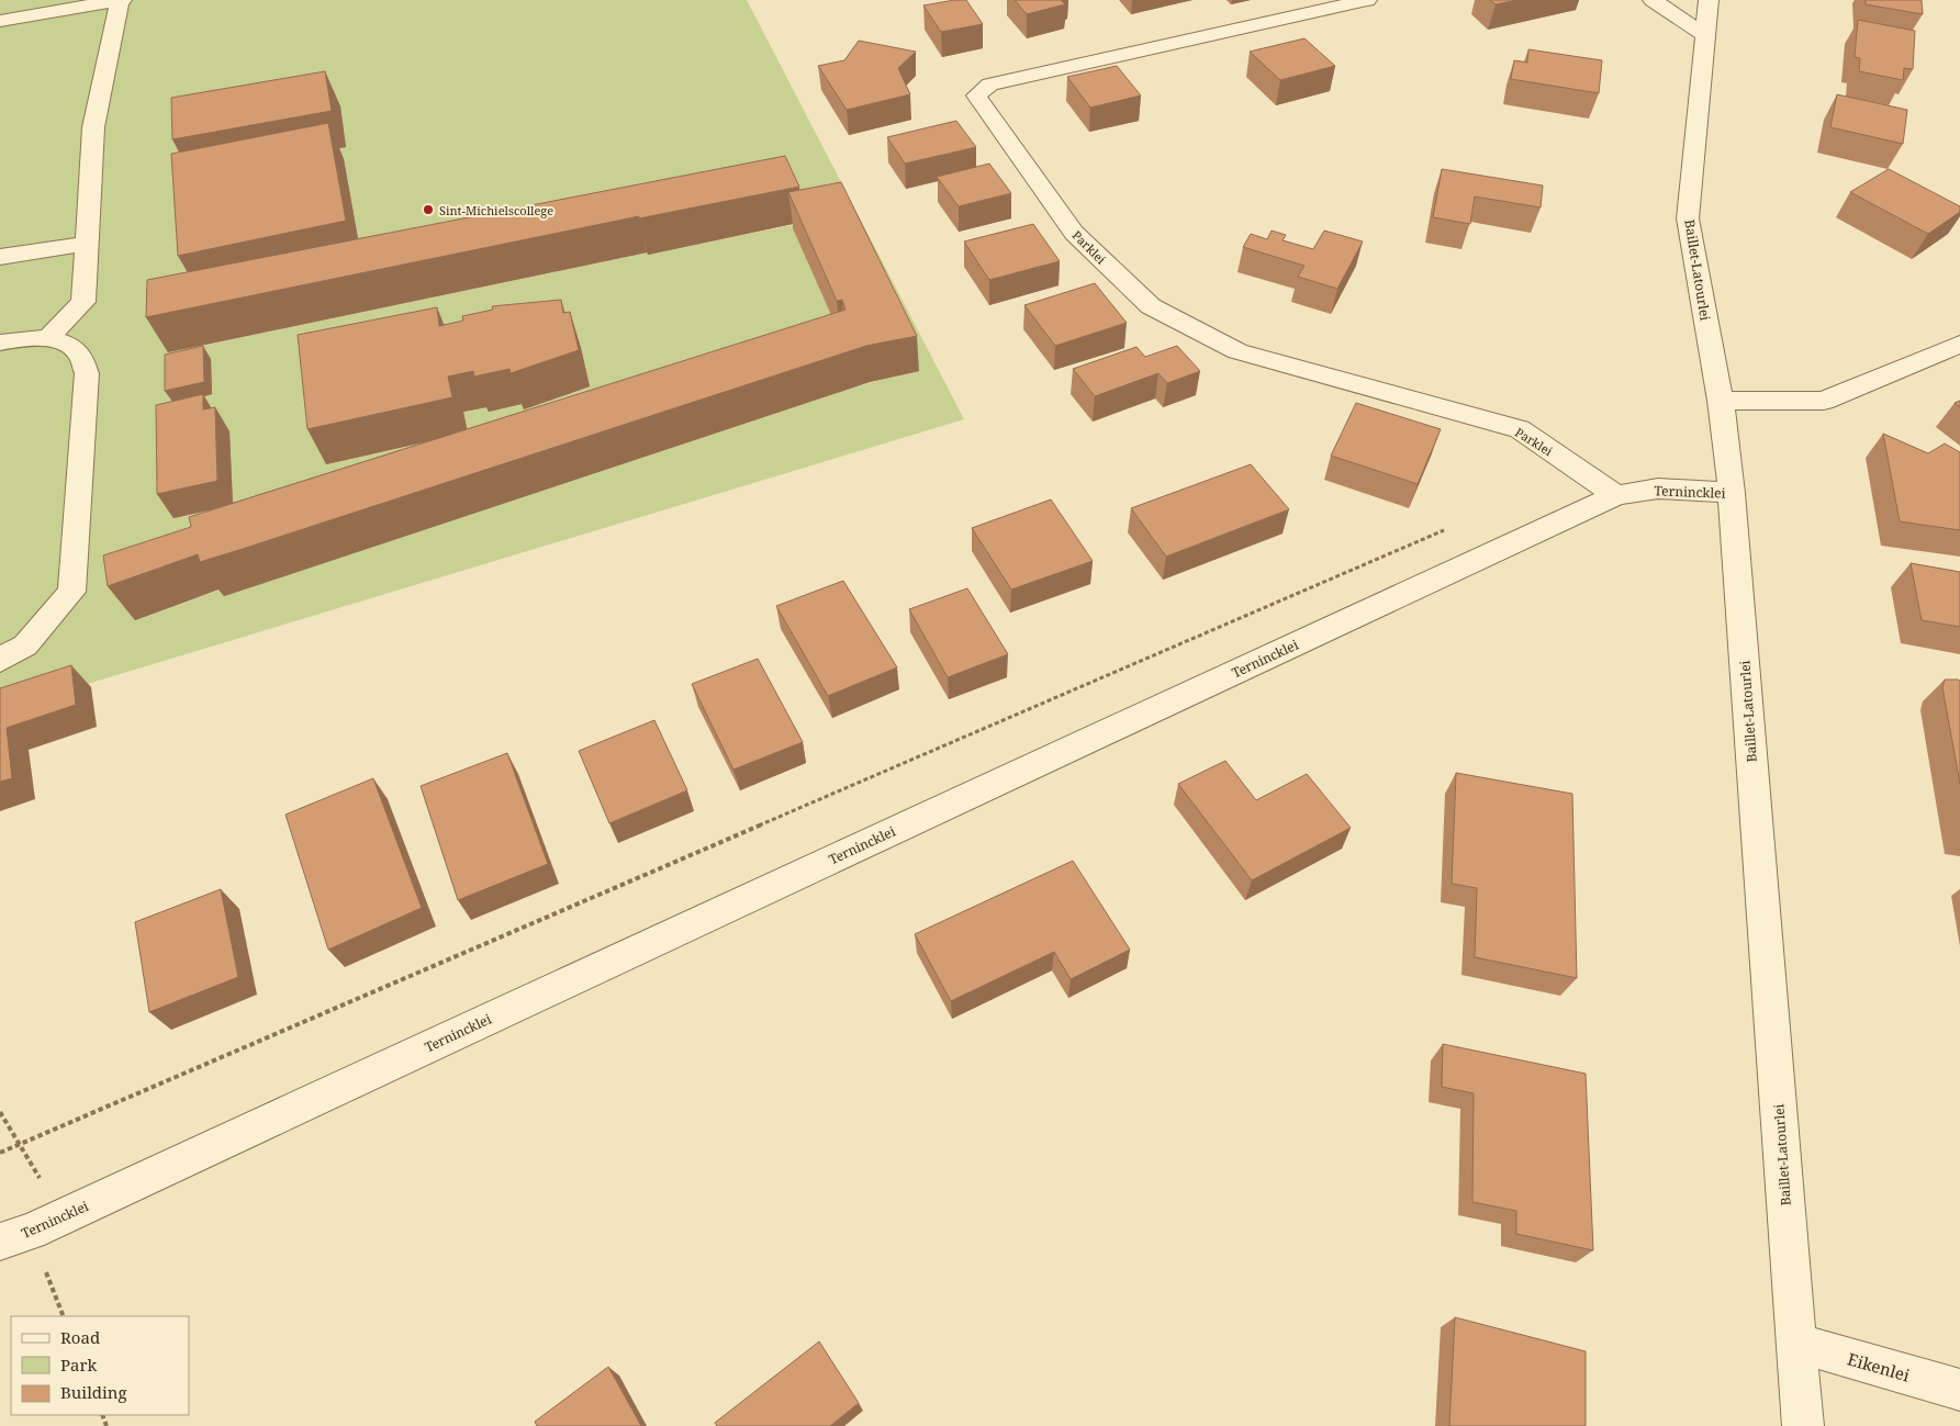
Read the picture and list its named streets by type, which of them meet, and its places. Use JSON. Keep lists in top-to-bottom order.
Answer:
{
  "streets": {
    "street": [
      "Parklei",
      "Baillet-Latourlei",
      "Ternincklei",
      "Eikenlei"
    ]
  },
  "crossings": [
    ["Parklei", "Ternincklei"],
    ["Baillet-Latourlei", "Ternincklei"],
    ["Baillet-Latourlei", "Eikenlei"]
  ],
  "places": ["Sint-Michielscollege"],
  "legend": ["Road", "Park", "Building"]
}
